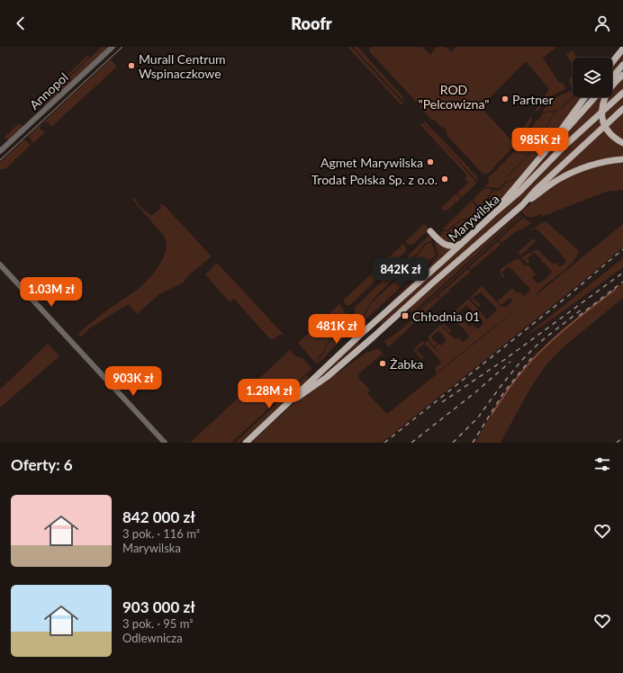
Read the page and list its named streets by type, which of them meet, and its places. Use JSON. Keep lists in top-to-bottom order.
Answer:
{
  "streets": {
    "main road": ["Marywilska"],
    "street": ["Annopol"]
  },
  "parks": ["ROD \"Pelcowizna\""],
  "places": {
    "other": [
      "Murall Centrum Wspinaczkowe",
      "Partner",
      "Agmet Marywilska",
      "Trodat Polska Sp. z o.o.",
      "Żabka"
    ],
    "transit": ["Chłodnia 01"]
  },
  "page": {
    "header": "Roofr",
    "price": [
      "985K zł",
      "842K zł",
      "1.03M zł",
      "481K zł",
      "903K zł",
      "1.28M zł"
    ],
    "heading": "Oferty: 6",
    "list": [
      {
        "name": "842 000 zł",
        "note": "3 pok. · 116 m² · Marywilska"
      },
      {
        "name": "903 000 zł",
        "note": "3 pok. · 95 m² · Odlewnicza"
      }
    ]
  }
}
